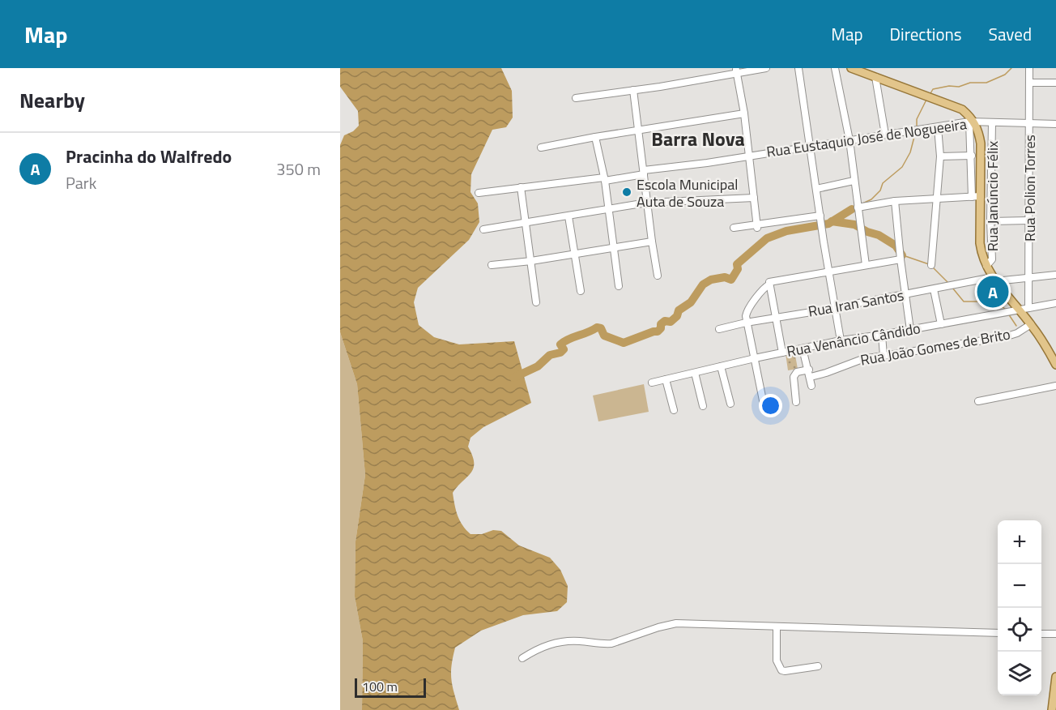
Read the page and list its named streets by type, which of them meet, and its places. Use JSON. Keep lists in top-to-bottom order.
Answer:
{
  "streets": {
    "street": [
      "Rua Eustaquio José de Nogueeira",
      "Rua Polion Torres",
      "Rua Janúncio Félix",
      "Rua Iran Santos",
      "Rua Venâncio Cândido",
      "Rua João Gomes de Brito"
    ]
  },
  "crossings": [
    ["Rua Eustaquio José de Nogueeira", "Rua Polion Torres"],
    ["Rua Eustaquio José de Nogueeira", "Rua Janúncio Félix"],
    ["Rua Polion Torres", "Rua Iran Santos"],
    ["Rua Polion Torres", "Rua Venâncio Cândido"]
  ],
  "districts": ["Barra Nova"],
  "places": ["Escola Municipal Auta de Souza"],
  "scale_bar": "100 m",
  "page": {
    "header": "Map",
    "nav": ["Map", "Directions", "Saved"],
    "heading": "Nearby",
    "list": [
      {
        "mark": "A",
        "name": "Pracinha do Walfredo",
        "note": "Park",
        "value": "350 m"
      }
    ],
    "pins": "A",
    "map_buttons": ["+", "−"],
    "scale": "100 m"
  }
}
